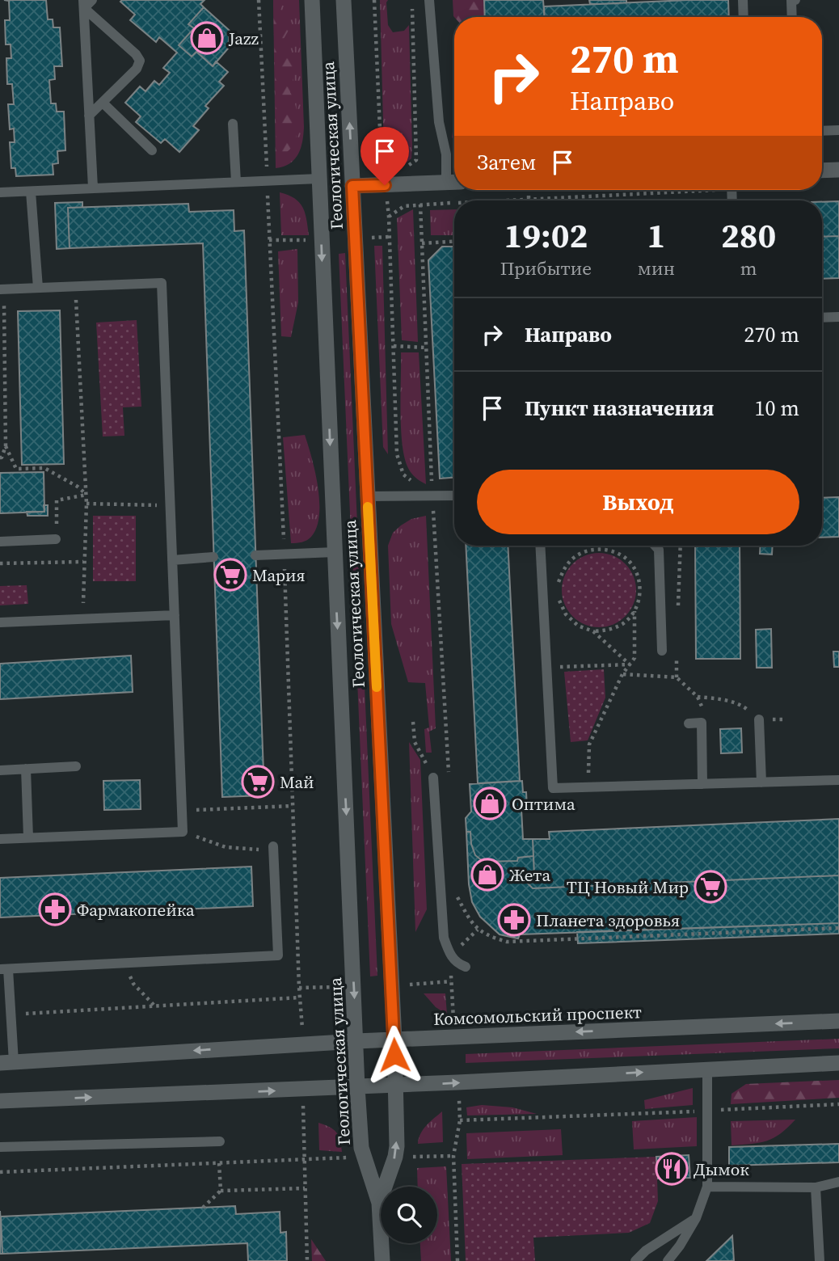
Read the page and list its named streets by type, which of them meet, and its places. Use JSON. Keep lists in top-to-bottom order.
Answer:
{
  "streets": {
    "main road": ["Геологическая улица", "Комсомольский проспект"]
  },
  "crossings": [
    ["Геологическая улица", "Комсомольский проспект"]
  ],
  "places": {
    "shop": ["Jazz", "Оптима", "Жета"],
    "supermarket": ["Мария", "Май", "ТЦ Новый Мир"],
    "pharmacy": ["Фармакопейка", "Планета здоровья"],
    "restaurant": ["Дымок"]
  },
  "page": {
    "turn": ["270 m", "Направо"],
    "then": "Затем",
    "eta": [
      "19:02",
      "Прибытие",
      "1",
      "мин",
      "280",
      "m"
    ],
    "list": [
      {
        "name": "Направо",
        "value": "270 m"
      },
      {
        "name": "Пункт назначения",
        "value": "10 m"
      }
    ],
    "buttons": "Выход"
  }
}
